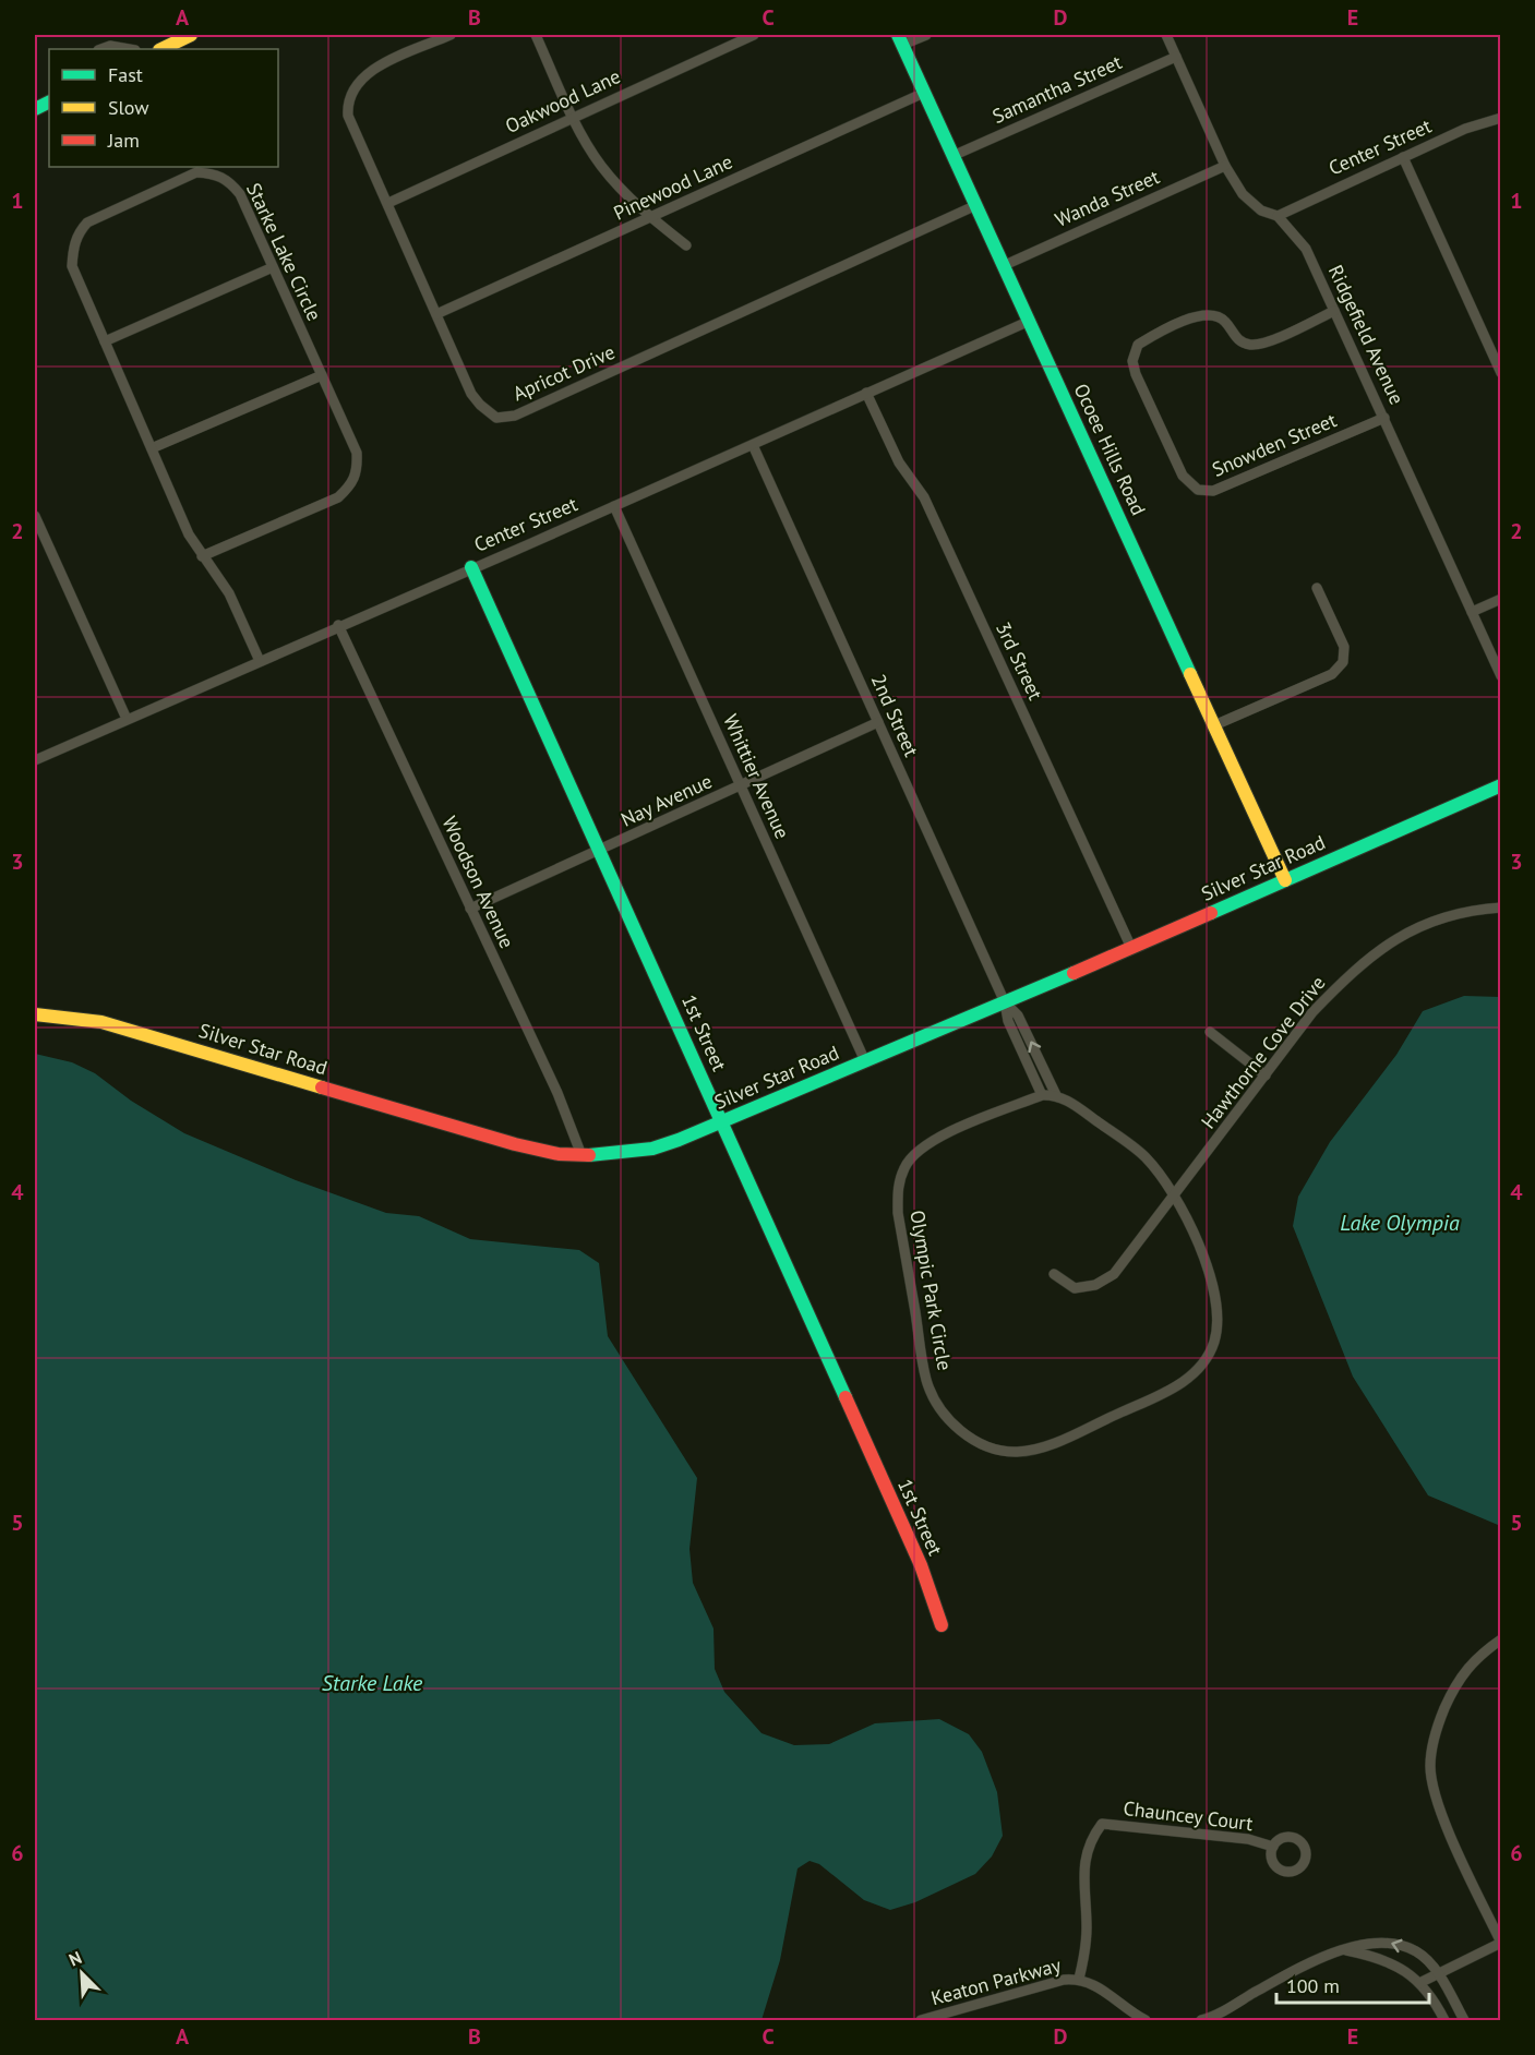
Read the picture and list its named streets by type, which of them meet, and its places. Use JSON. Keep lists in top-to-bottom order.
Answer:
{
  "streets": {
    "street": [
      "Samantha Street",
      "Oakwood Lane",
      "Center Street",
      "Pinewood Lane",
      "Wanda Street",
      "Starke Lake Circle",
      "Ridgefield Avenue",
      "Apricot Drive",
      "Snowden Street",
      "Ocoee Hills Road",
      "3rd Street",
      "2nd Street",
      "Whittier Avenue",
      "Nay Avenue",
      "Silver Star Road",
      "Woodson Avenue",
      "1st Street",
      "Hawthorne Cove Drive",
      "Olympic Park Circle",
      "Chauncey Court",
      "Keaton Parkway"
    ]
  },
  "crossings": [
    ["Samantha Street", "Ridgefield Avenue"],
    ["Samantha Street", "Ocoee Hills Road"],
    ["Oakwood Lane", "Apricot Drive"],
    ["Center Street", "Starke Lake Circle"],
    ["Center Street", "Ridgefield Avenue"],
    ["Center Street", "Ocoee Hills Road"],
    ["Center Street", "3rd Street"],
    ["Center Street", "2nd Street"],
    ["Center Street", "Whittier Avenue"],
    ["Center Street", "Woodson Avenue"],
    ["Center Street", "1st Street"],
    ["Pinewood Lane", "Apricot Drive"],
    ["Pinewood Lane", "Ocoee Hills Road"],
    ["Wanda Street", "Ridgefield Avenue"],
    ["Wanda Street", "Ocoee Hills Road"],
    ["Ridgefield Avenue", "Snowden Street"],
    ["Apricot Drive", "Ocoee Hills Road"],
    ["Ocoee Hills Road", "Silver Star Road"],
    ["3rd Street", "Silver Star Road"],
    ["2nd Street", "Nay Avenue"],
    ["2nd Street", "Silver Star Road"],
    ["Whittier Avenue", "Nay Avenue"],
    ["Whittier Avenue", "Silver Star Road"],
    ["Nay Avenue", "Woodson Avenue"],
    ["Nay Avenue", "1st Street"],
    ["Silver Star Road", "Woodson Avenue"],
    ["Silver Star Road", "1st Street"],
    ["Hawthorne Cove Drive", "Olympic Park Circle"],
    ["Chauncey Court", "Keaton Parkway"]
  ],
  "water": ["Lake Olympia", "Starke Lake"],
  "legend": ["Fast", "Slow", "Jam"],
  "scale_bar": "100 m",
  "north": "top left",
  "grid": {
    "columns": [
      "A",
      "B",
      "C",
      "D",
      "E"
    ],
    "rows": [
      "1",
      "2",
      "3",
      "4",
      "5",
      "6"
    ]
  }
}
